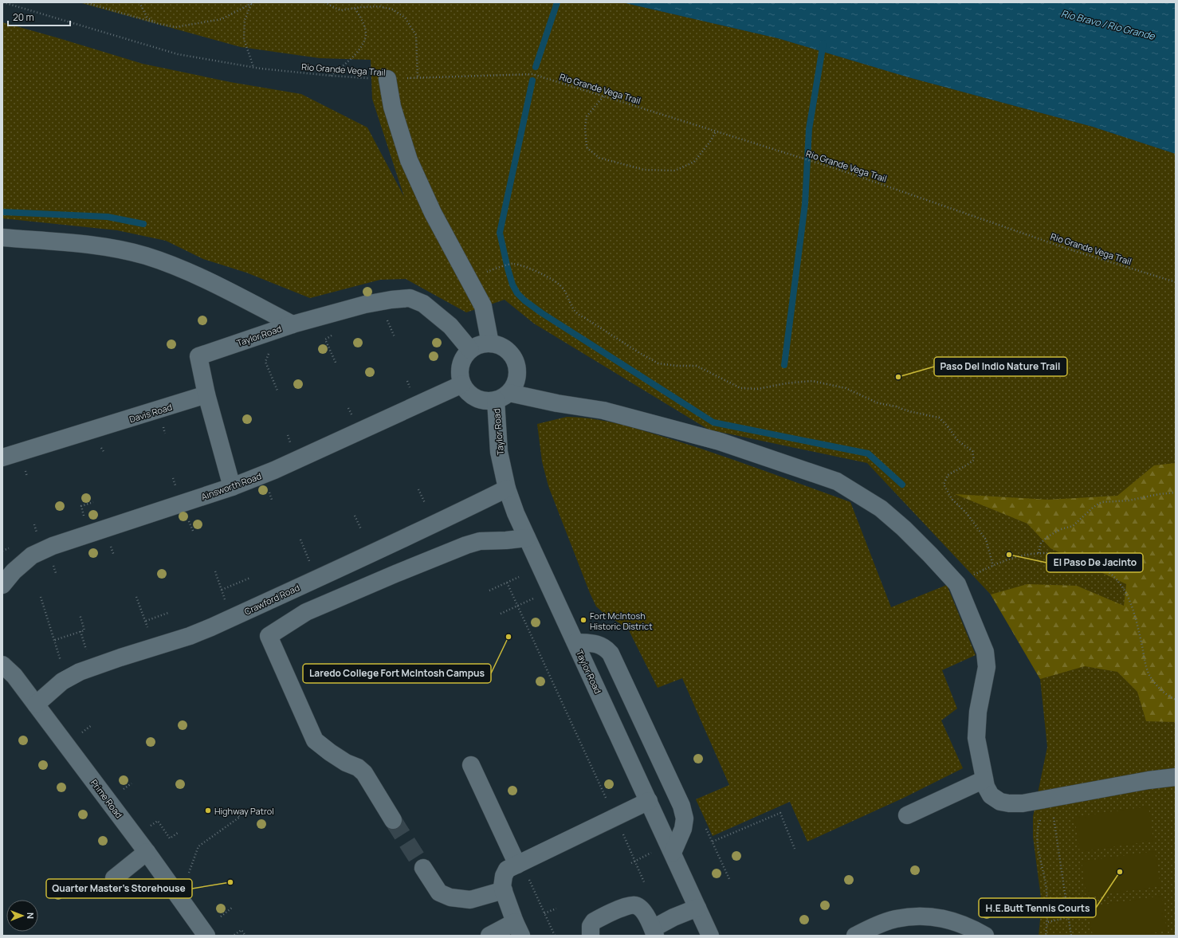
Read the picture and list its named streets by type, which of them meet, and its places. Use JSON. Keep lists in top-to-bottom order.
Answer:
{
  "streets": {
    "street": [
      "Taylor Road",
      "Davis Road",
      "Ainsworth Road",
      "Crawford Road",
      "Prime Road"
    ],
    "path": ["Rio Grande Vega Trail"]
  },
  "crossings": [
    ["Taylor Road", "Davis Road"],
    ["Taylor Road", "Ainsworth Road"],
    ["Taylor Road", "Crawford Road"],
    ["Crawford Road", "Prime Road"]
  ],
  "water": ["Río Bravo / Rio Grande"],
  "places": [
    "Paso Del Indio Nature Trail",
    "El Paso De Jacinto",
    "Fort McIntosh Historic District",
    "Laredo College Fort McIntosh Campus",
    "Highway Patrol",
    "H.E.Butt Tennis Courts",
    "Quarter Master's Storehouse"
  ],
  "scale_bar": "20 m",
  "north": "right"
}
